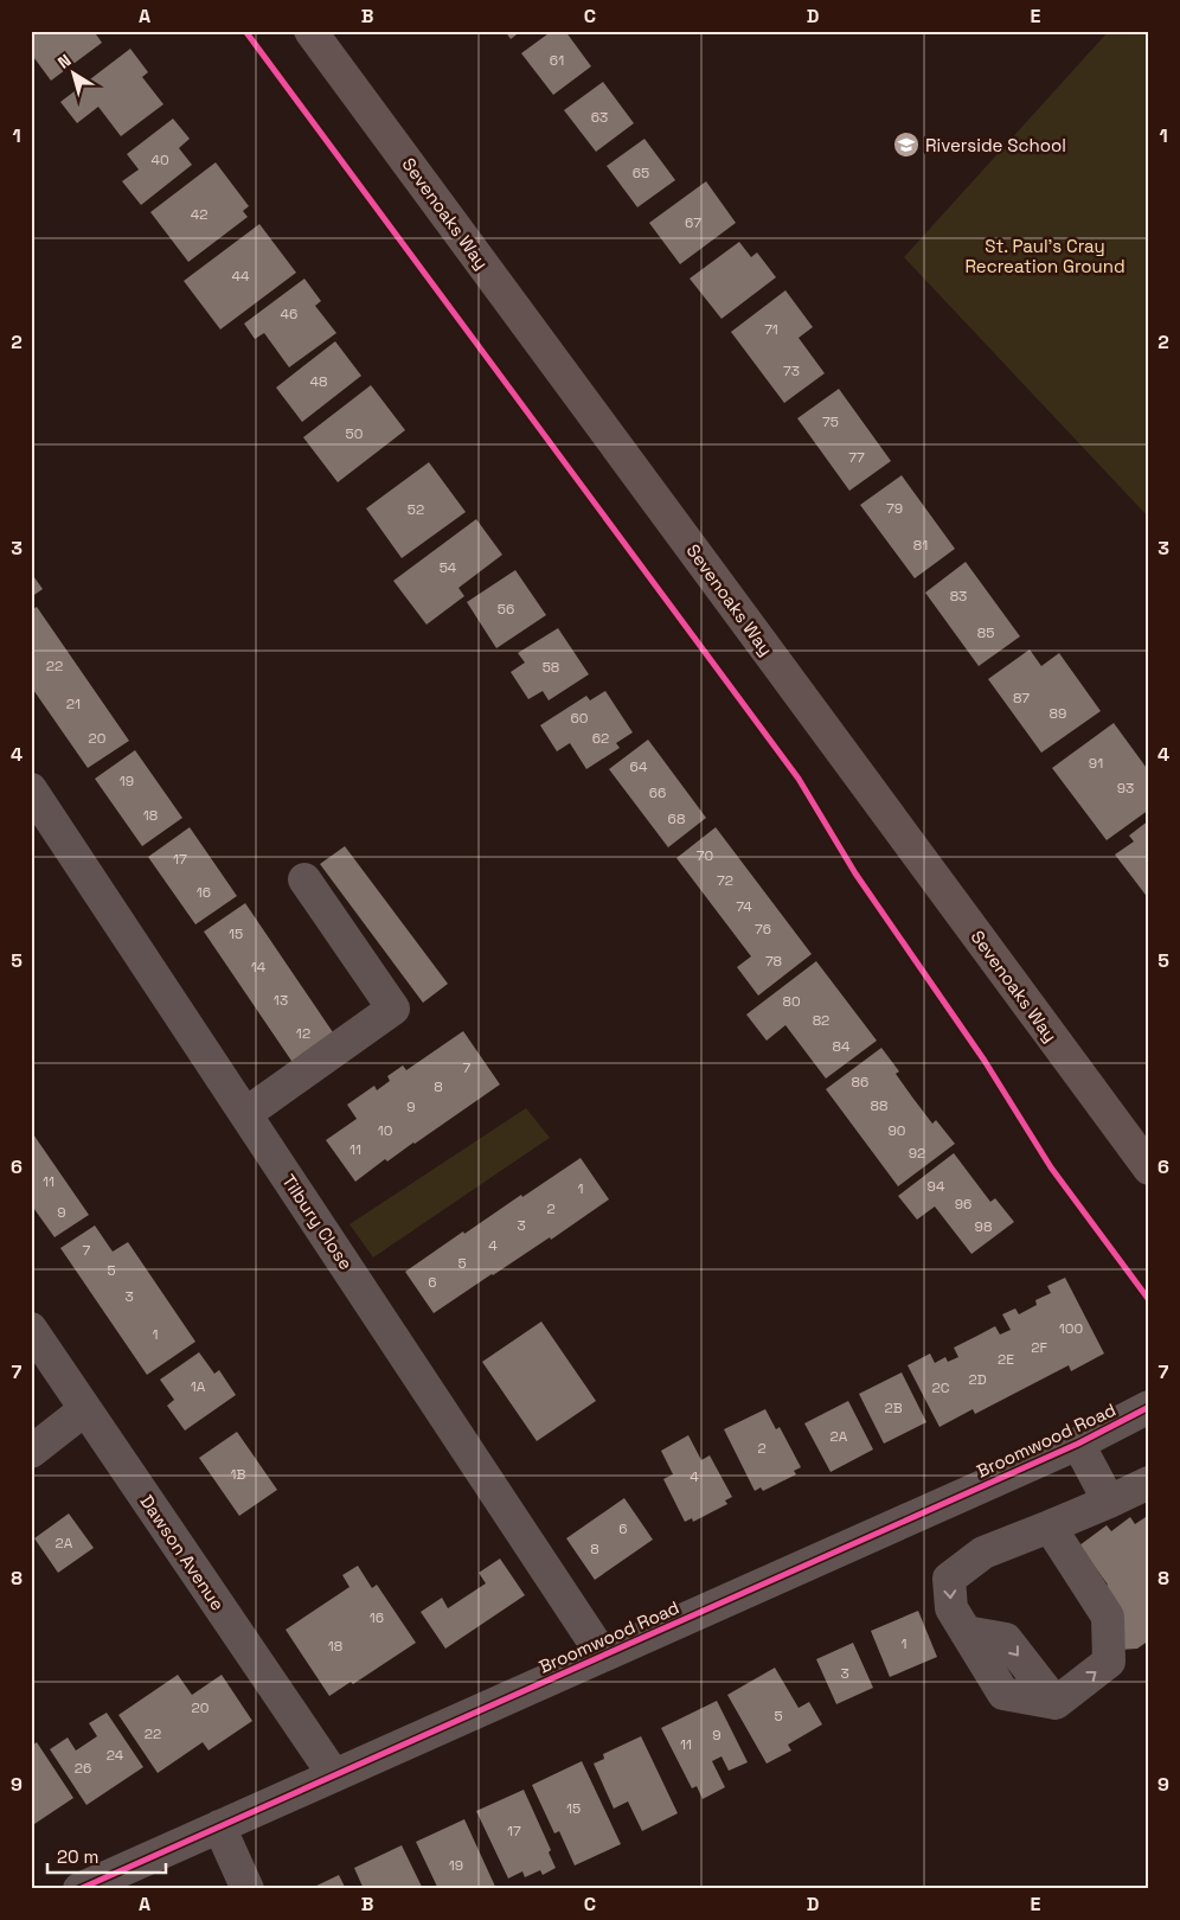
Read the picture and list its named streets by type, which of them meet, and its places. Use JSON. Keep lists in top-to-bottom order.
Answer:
{
  "streets": {
    "main road": ["Sevenoaks Way"],
    "street": ["Tilbury Close", "Broomwood Road", "Dawson Avenue"]
  },
  "crossings": [
    ["Tilbury Close", "Broomwood Road"],
    ["Broomwood Road", "Dawson Avenue"]
  ],
  "parks": ["St. Paul's Cray Recreation Ground"],
  "places": {
    "school or university": ["Riverside School"]
  },
  "house_numbers": [
    "61",
    "63",
    "40",
    "65",
    "42",
    "67",
    "44",
    "46",
    "71",
    "73",
    "48",
    "75",
    "50",
    "77",
    "79",
    "52",
    "81",
    "54",
    "83",
    "56",
    "85",
    "22",
    "58",
    "87",
    "21",
    "89",
    "60",
    "20",
    "62",
    "91",
    "64",
    "19",
    "93",
    "66",
    "18",
    "68",
    "70",
    "17",
    "72",
    "16",
    "74",
    "76",
    "15",
    "78",
    "14",
    "13",
    "80",
    "82",
    "12",
    "84",
    "7",
    "86",
    "8",
    "88",
    "9",
    "10",
    "90",
    "11",
    "92",
    "11",
    "94",
    "1",
    "96",
    "2",
    "9",
    "3",
    "98",
    "4",
    "7",
    "5",
    "5",
    "6",
    "3",
    "100",
    "1",
    "2F",
    "2E",
    "2D",
    "1A",
    "2C",
    "2B",
    "2A",
    "2",
    "1B",
    "4",
    "6",
    "2A",
    "8",
    "16",
    "1",
    "18",
    "3",
    "20",
    "5",
    "22",
    "9",
    "11",
    "24",
    "26",
    "15",
    "17",
    "19"
  ],
  "scale_bar": "20 m",
  "north": "top left",
  "grid": {
    "columns": [
      "A",
      "B",
      "C",
      "D",
      "E"
    ],
    "rows": [
      "1",
      "2",
      "3",
      "4",
      "5",
      "6",
      "7",
      "8",
      "9"
    ]
  }
}
